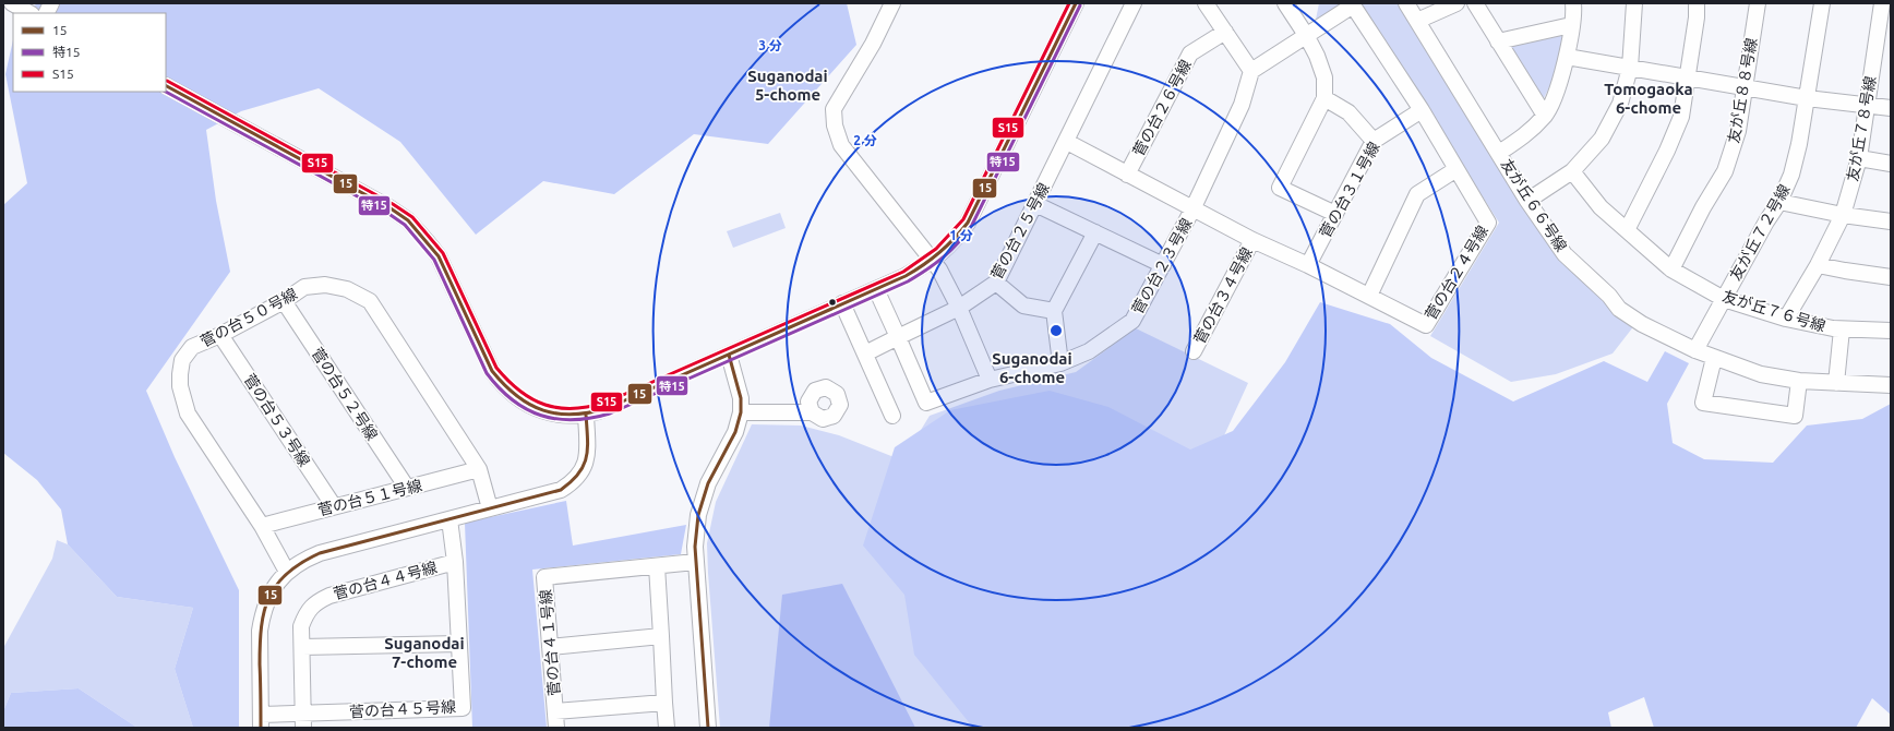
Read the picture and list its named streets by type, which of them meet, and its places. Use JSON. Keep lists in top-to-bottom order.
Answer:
{
  "streets": {
    "street": [
      "友が丘８８号線",
      "菅の台２６号線",
      "友が丘７８号線",
      "菅の台３１号線",
      "友が丘６６号線",
      "菅の台２５号線",
      "友が丘７２号線",
      "菅の台２３号線",
      "菅の台２４号線",
      "菅の台３４号線",
      "友が丘７６号線",
      "菅の台５０号線",
      "菅の台５２号線",
      "菅の台５３号線",
      "菅の台５１号線",
      "菅の台４４号線",
      "菅の台４１号線",
      "菅の台４５号線"
    ]
  },
  "crossings": [
    ["友が丘８８号線", "友が丘７６号線"],
    ["菅の台２６号線", "菅の台２４号線"],
    ["友が丘７８号線", "友が丘７６号線"],
    ["菅の台３１号線", "菅の台２４号線"],
    ["友が丘６６号線", "友が丘７２号線"],
    ["菅の台２５号線", "菅の台２４号線"],
    ["友が丘７２号線", "友が丘７６号線"],
    ["菅の台２３号線", "菅の台２４号線"],
    ["菅の台２４号線", "菅の台３４号線"],
    ["菅の台５０号線", "菅の台５２号線"],
    ["菅の台５０号線", "菅の台５３号線"],
    ["菅の台５０号線", "菅の台５１号線"],
    ["菅の台５２号線", "菅の台５１号線"],
    ["菅の台５３号線", "菅の台５１号線"],
    ["菅の台４４号線", "菅の台４５号線"]
  ],
  "districts": [
    "Suganodai 5-chome",
    "Tomogaoka 6-chome",
    "Suganodai 6-chome",
    "Suganodai 7-chome"
  ],
  "lines": ["transit line 15", "transit line S15", "transit line 特15"],
  "legend": ["15", "特15", "S15"],
  "rings": ["3 分", "2 分", "1 分"]
}
